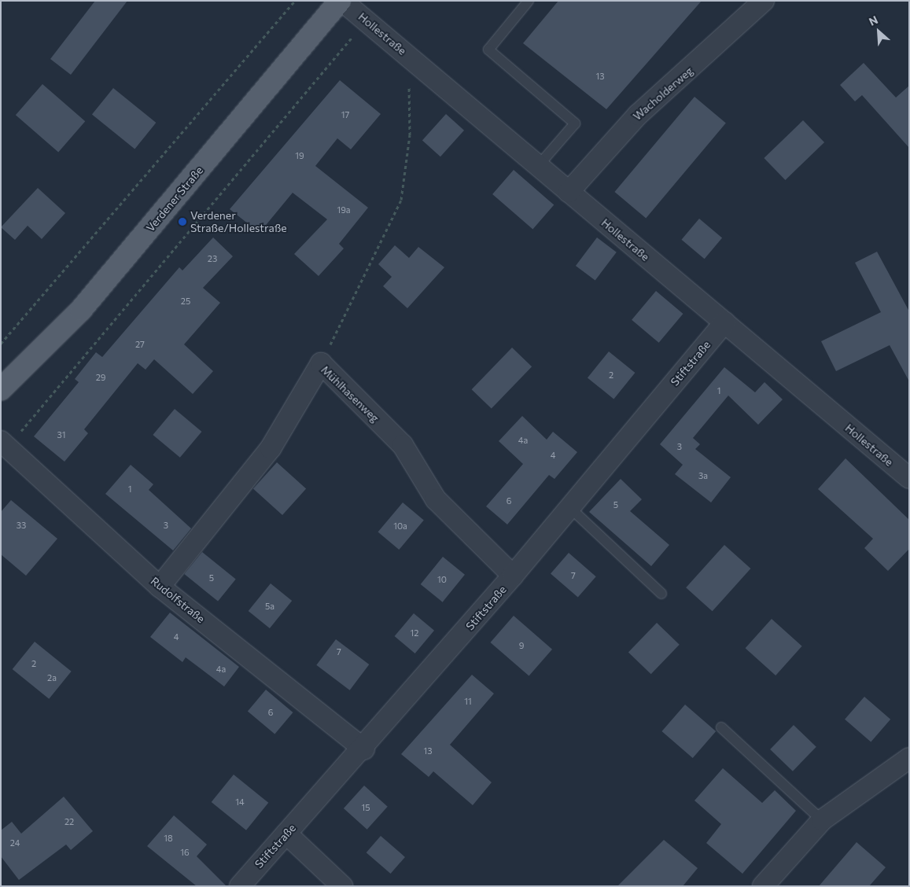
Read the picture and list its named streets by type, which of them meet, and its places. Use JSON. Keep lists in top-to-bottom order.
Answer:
{
  "streets": {
    "main road": ["Verdener Straße"],
    "street": [
      "Hollestraße",
      "Wacholderweg",
      "Stiftstraße",
      "Mühlhasenweg",
      "Rudolfstraße"
    ]
  },
  "crossings": [
    ["Hollestraße", "Wacholderweg"],
    ["Hollestraße", "Verdener Straße"],
    ["Hollestraße", "Stiftstraße"],
    ["Stiftstraße", "Mühlhasenweg"],
    ["Stiftstraße", "Rudolfstraße"],
    ["Mühlhasenweg", "Rudolfstraße"]
  ],
  "places": ["Verdener Straße/Hollestraße"],
  "house_numbers": [
    "13",
    "17",
    "19",
    "19a",
    "23",
    "25",
    "27",
    "2",
    "29",
    "1",
    "31",
    "4a",
    "3",
    "4",
    "3a",
    "1",
    "6",
    "5",
    "33",
    "3",
    "10a",
    "7",
    "5",
    "10",
    "5a",
    "12",
    "4",
    "9",
    "7",
    "2",
    "4a",
    "2a",
    "11",
    "6",
    "13",
    "14",
    "15",
    "22",
    "18",
    "24",
    "16"
  ],
  "north": "top left"
}
